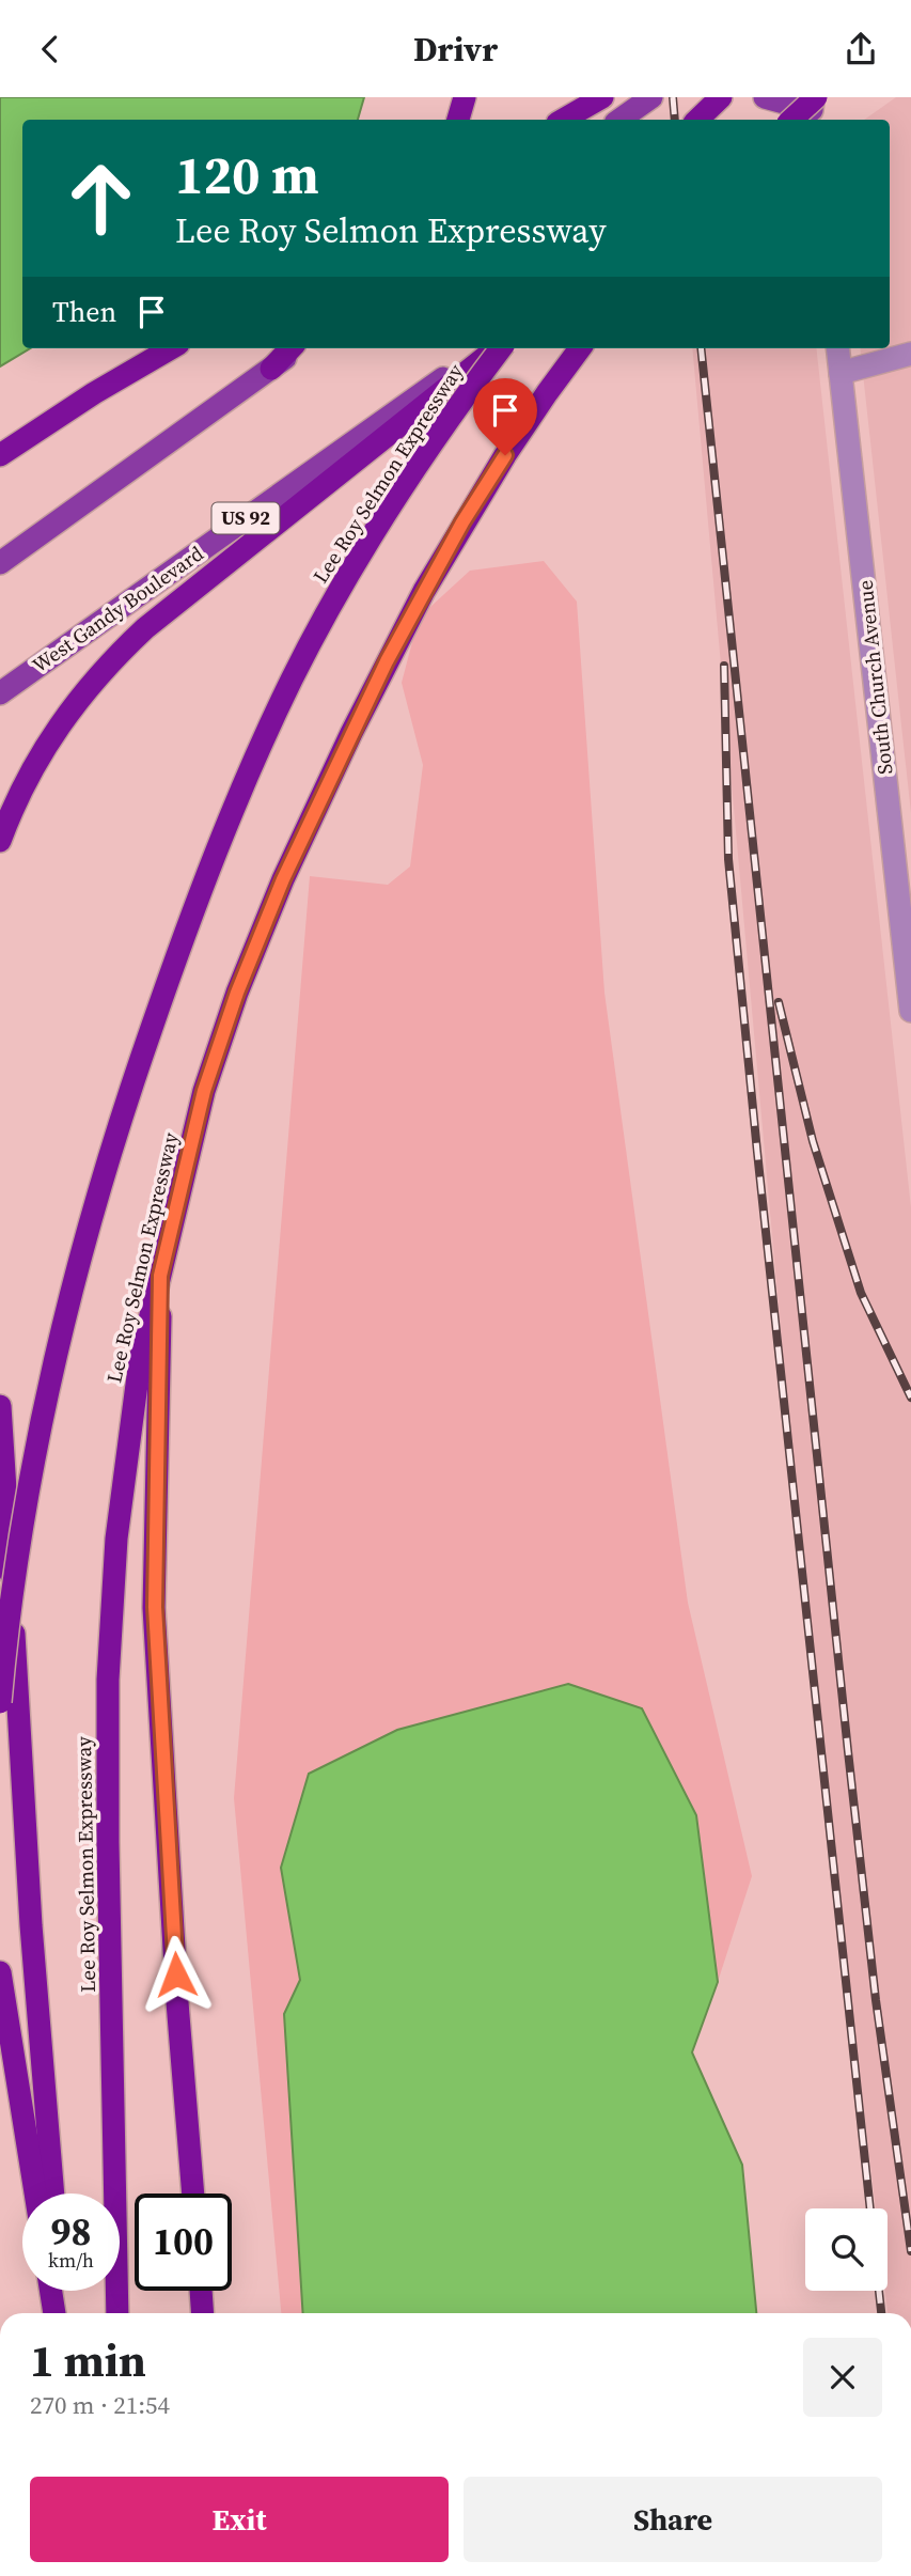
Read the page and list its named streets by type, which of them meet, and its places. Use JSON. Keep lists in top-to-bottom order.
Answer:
{
  "streets": {
    "highway": ["Lee Roy Selmon Expressway"],
    "main road": ["US 92", "West Gandy Boulevard"],
    "street": ["South Church Avenue"]
  },
  "page": {
    "header": "Drivr",
    "turn": ["120 m", "Lee Roy Selmon Expressway"],
    "then": "Then",
    "speed": "98 km/h",
    "limit": "100",
    "heading": ["1 min", "270 m · 21:54"],
    "buttons": ["Exit", "Share"]
  }
}
